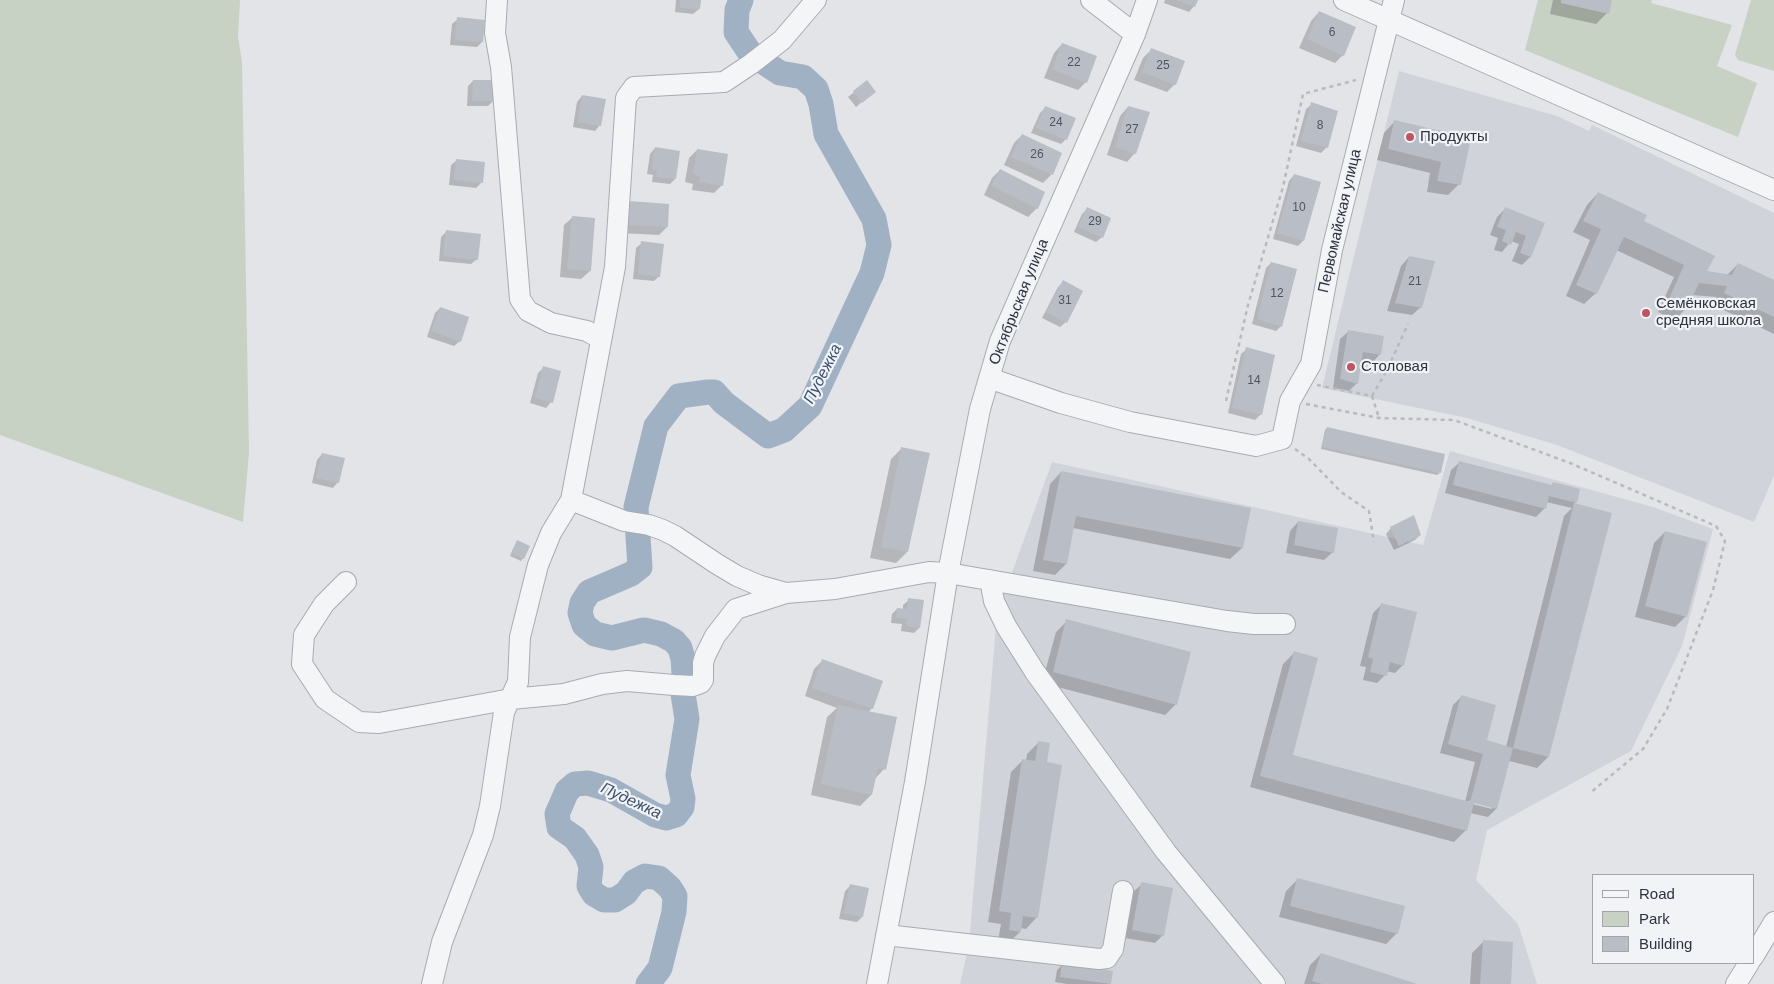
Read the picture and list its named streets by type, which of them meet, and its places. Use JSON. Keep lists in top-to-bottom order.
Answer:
{
  "streets": {
    "street": ["Первомайская улица", "Октябрьская улица"]
  },
  "water": ["Пудежка"],
  "places": ["Продукты", "Семёнковская средняя школа", "Столовая"],
  "house_numbers": [
    "6",
    "22",
    "25",
    "24",
    "8",
    "27",
    "26",
    "10",
    "29",
    "21",
    "12",
    "31",
    "14"
  ],
  "legend": ["Road", "Park", "Building"]
}
